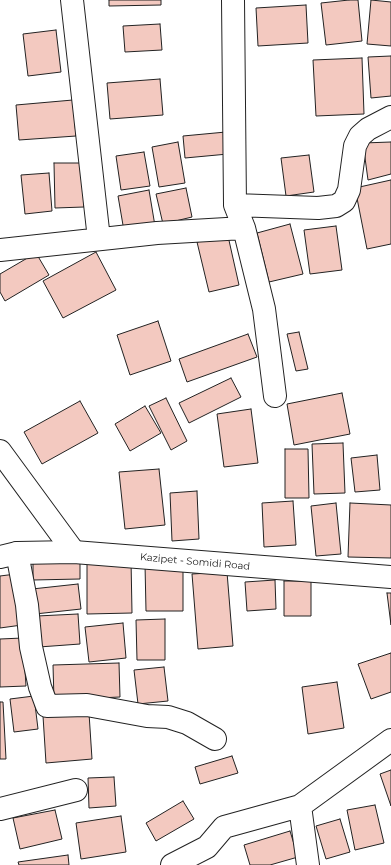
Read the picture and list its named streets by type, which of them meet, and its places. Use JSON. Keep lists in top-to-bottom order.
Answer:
{
  "streets": {
    "street": ["Kazipet - Somidi Road"]
  }
}
